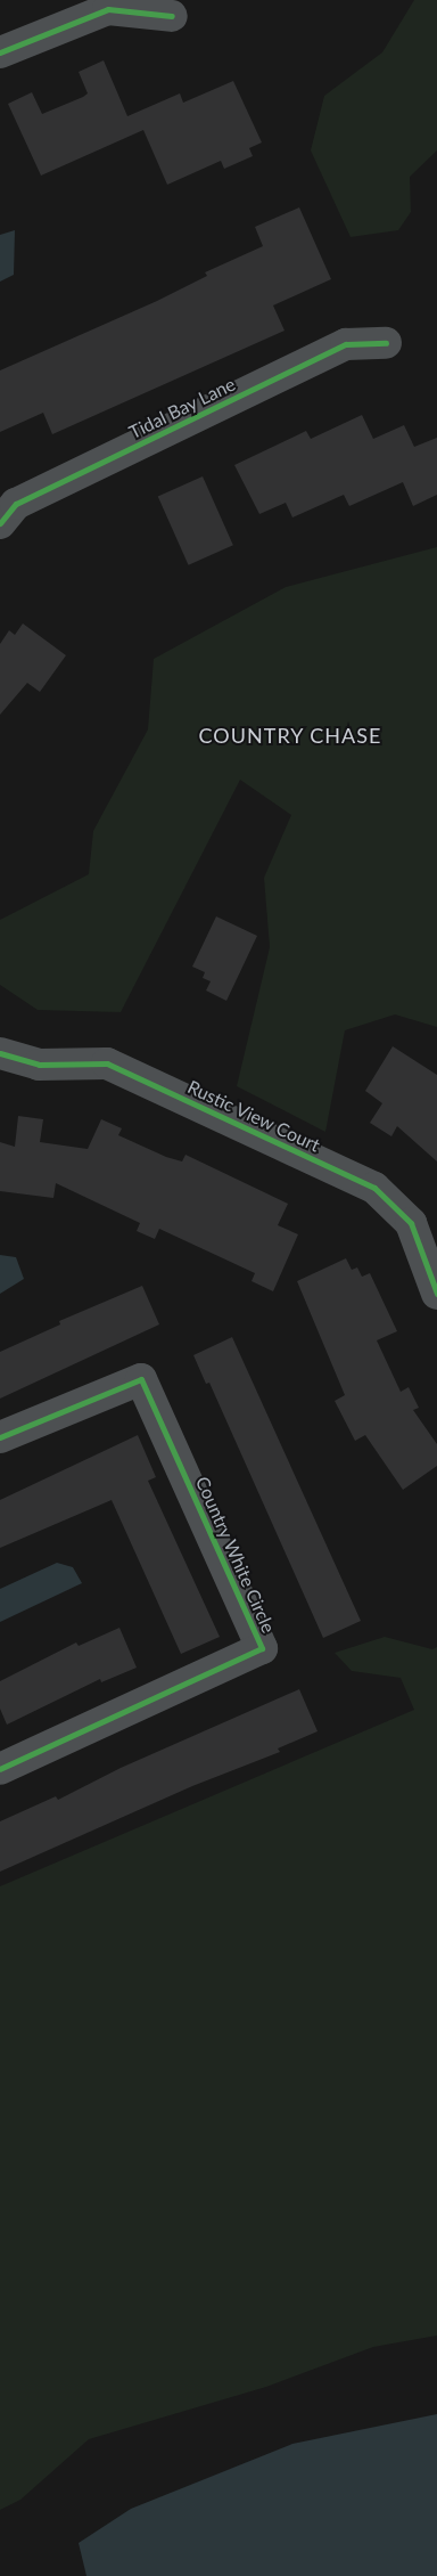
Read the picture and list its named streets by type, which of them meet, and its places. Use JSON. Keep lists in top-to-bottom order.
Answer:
{
  "streets": {
    "street": ["Tidal Bay Lane", "Rustic View Court", "Country White Circle"]
  },
  "districts": ["COUNTRY CHASE"]
}
